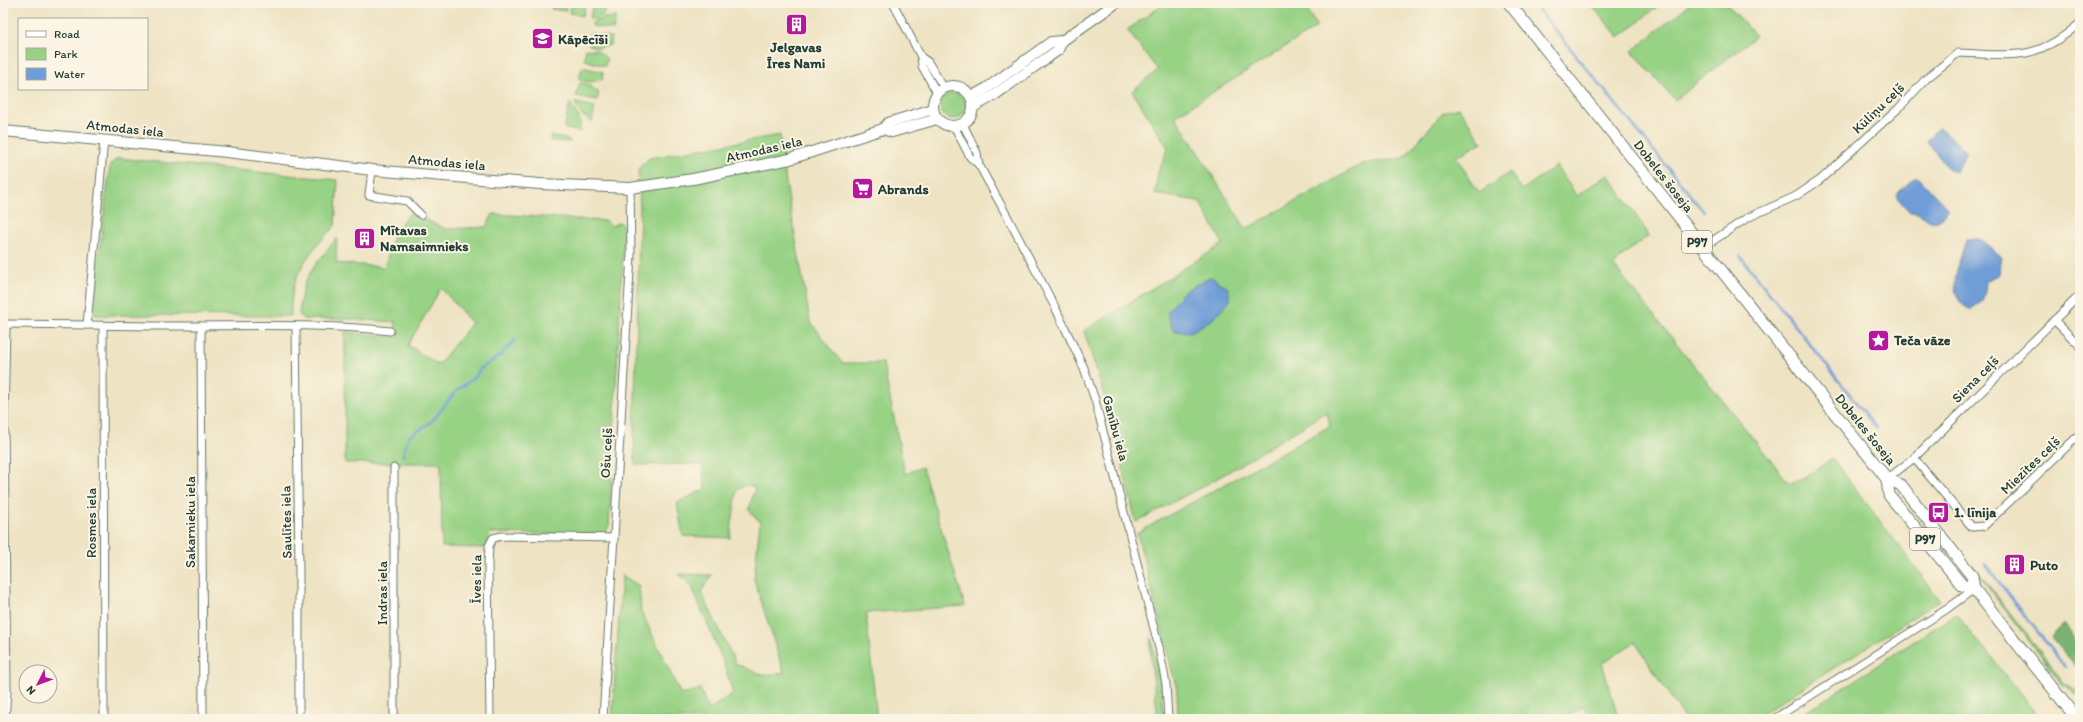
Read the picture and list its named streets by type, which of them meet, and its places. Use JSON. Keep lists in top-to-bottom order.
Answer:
{
  "streets": {
    "main road": ["Atmodas iela", "Dobeles šoseja", "P97"],
    "street": [
      "Kūliņu ceļš",
      "Siena ceļš",
      "Ganību iela",
      "Ošu ceļš",
      "Miezītes ceļš",
      "Sakarnieku iela",
      "Saulītes iela",
      "Rosmes iela",
      "Īves iela",
      "Indras iela"
    ]
  },
  "crossings": [
    ["Kūliņu ceļš", "Dobeles šoseja"],
    ["Atmodas iela", "Ganību iela"],
    ["Atmodas iela", "Ošu ceļš"],
    ["Dobeles šoseja", "Siena ceļš"],
    ["Siena ceļš", "Miezītes ceļš"],
    ["Ošu ceļš", "Īves iela"]
  ],
  "places": {
    "building": ["Jelgavas Īres Nami", "Mītavas Namsaimnieks", "Puto"],
    "school or university": ["Kāpēcīši"],
    "supermarket": ["Abrands"],
    "place": ["Teča vāze"],
    "bus stop": ["1. līnija"]
  },
  "legend": ["Road", "Park", "Water"],
  "north": "bottom left"
}
